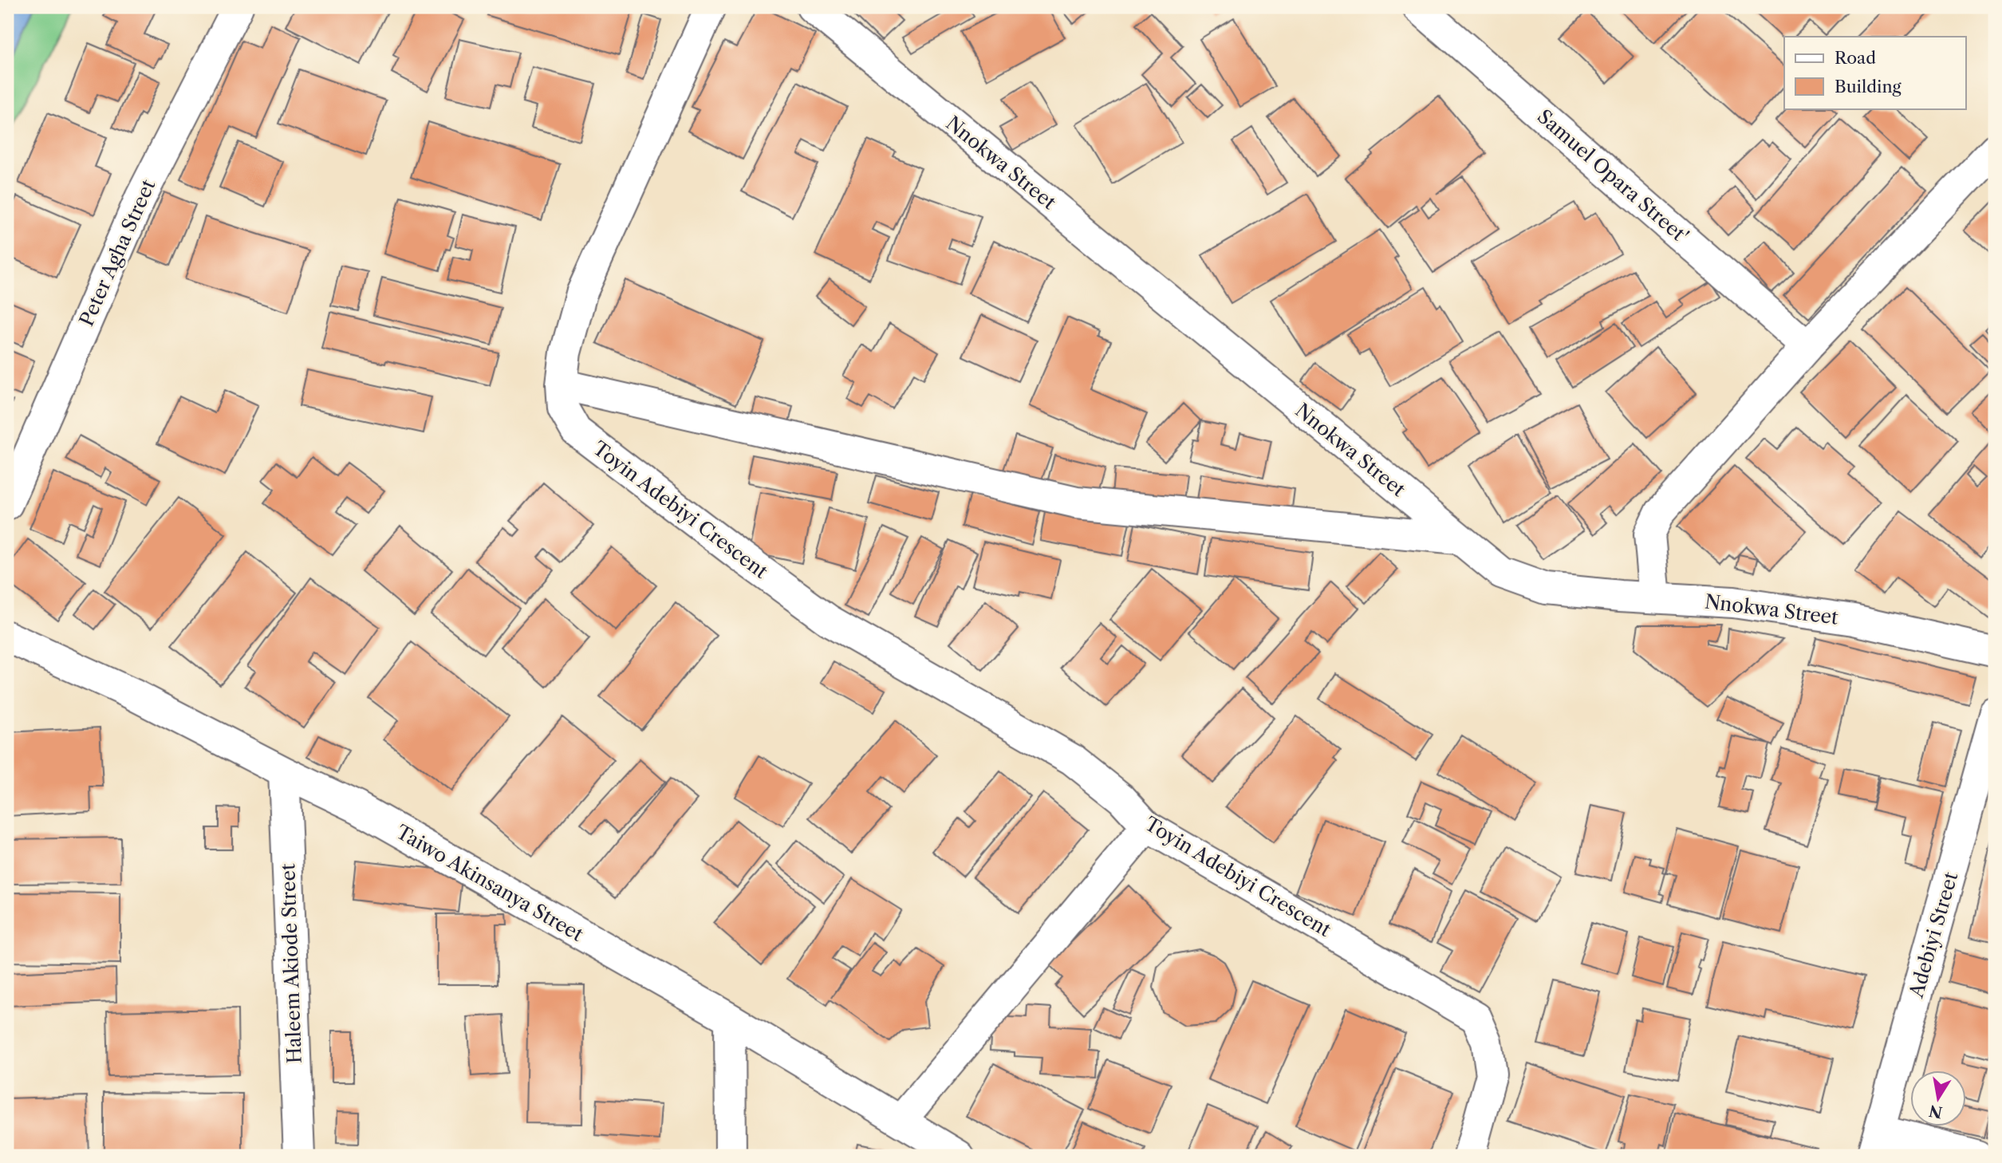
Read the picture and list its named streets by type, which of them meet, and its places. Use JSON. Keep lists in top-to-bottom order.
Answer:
{
  "streets": {
    "street": [
      "Nnokwa Street",
      "Samuel Opara Street'",
      "Peter Agha Street",
      "Toyin Adebiyi Crescent",
      "Taiwo Akinsanya Street",
      "Adebiyi Street",
      "Haleem Akiode Street"
    ]
  },
  "crossings": [
    ["Taiwo Akinsanya Street", "Haleem Akiode Street"]
  ],
  "legend": ["Road", "Building"],
  "north": "bottom"
}
